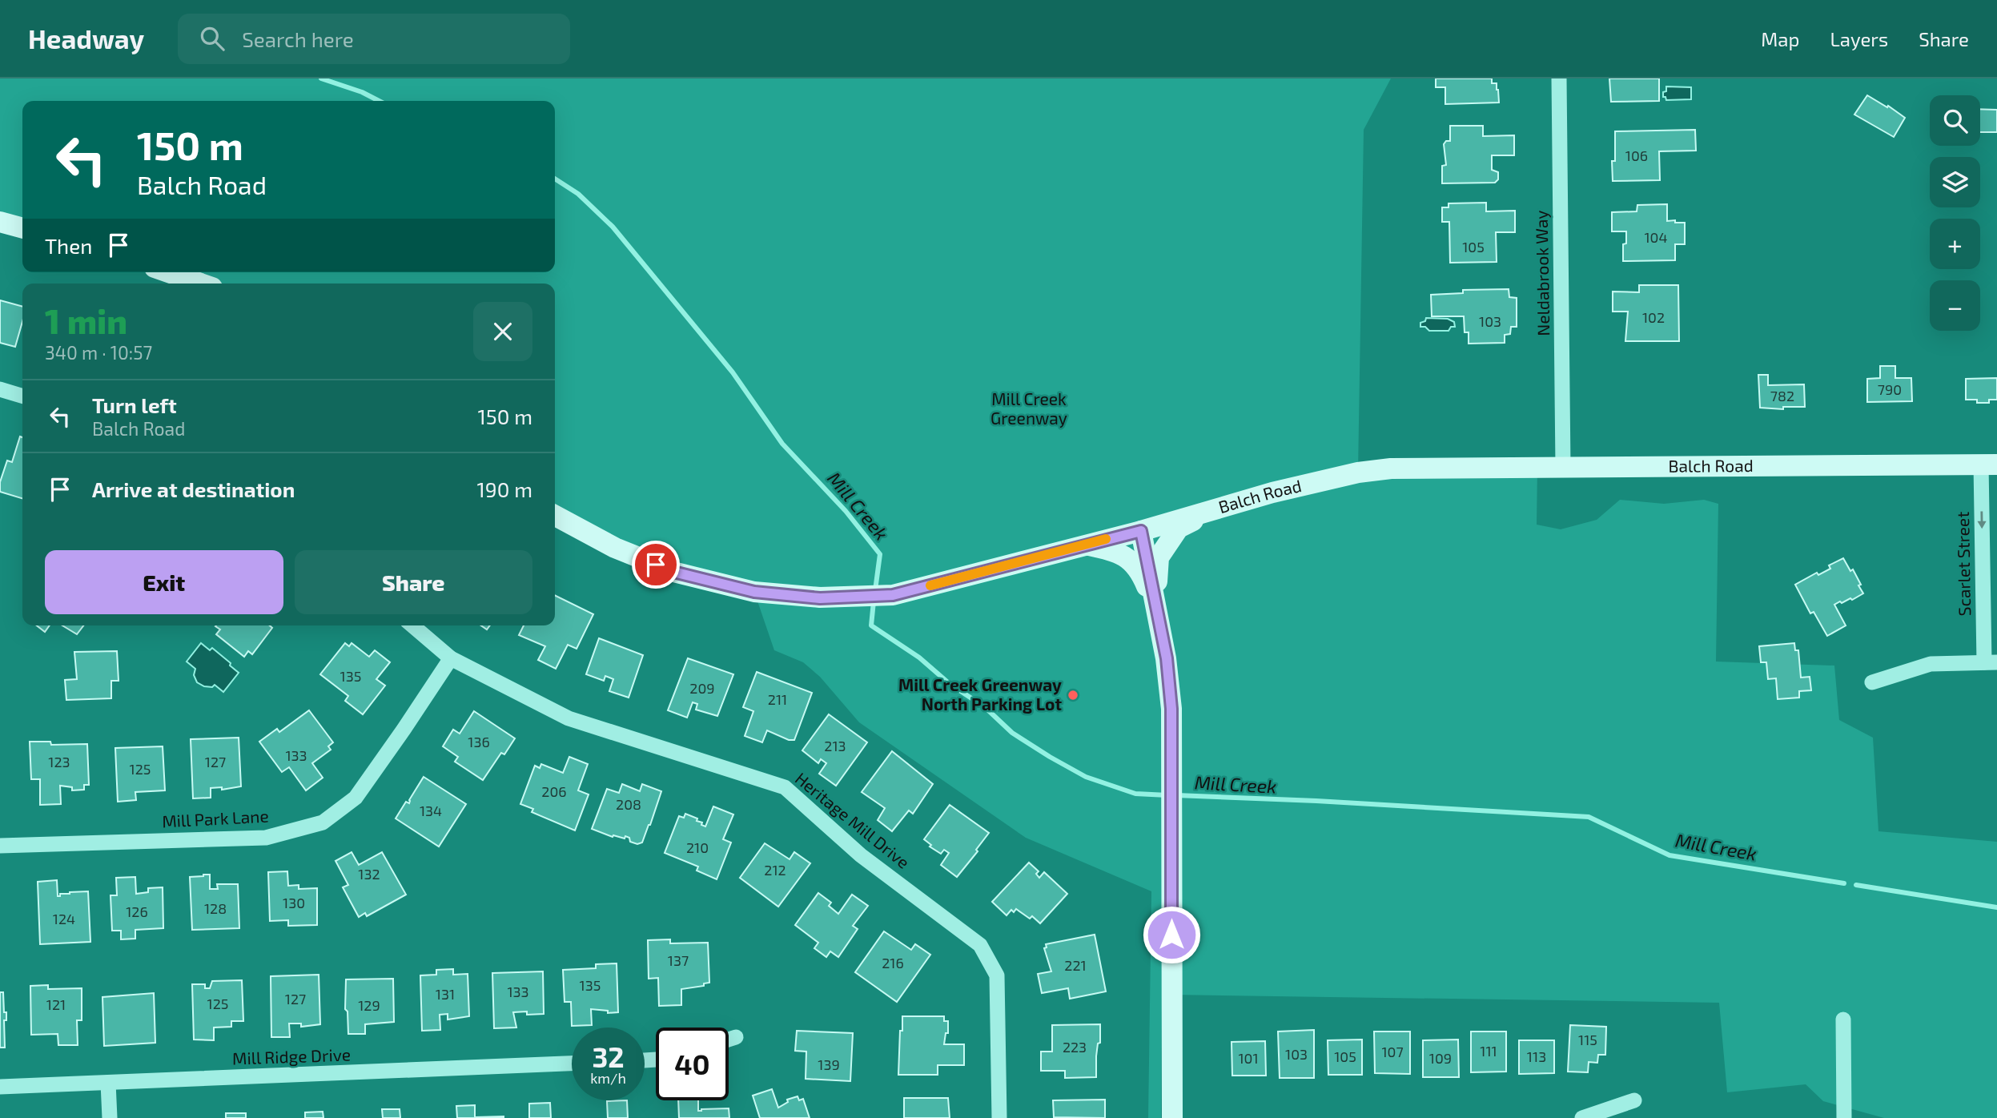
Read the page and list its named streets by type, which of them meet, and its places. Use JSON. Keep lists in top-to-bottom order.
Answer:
{
  "streets": {
    "street": [
      "Neldabrook Way",
      "Balch Road",
      "Scarlet Street",
      "Mill Park Lane",
      "Heritage Mill Drive",
      "Mill Ridge Drive"
    ]
  },
  "crossings": [
    ["Neldabrook Way", "Balch Road"],
    ["Balch Road", "Scarlet Street"],
    ["Mill Park Lane", "Heritage Mill Drive"]
  ],
  "one_way": ["Scarlet Street"],
  "water": ["Mill Creek"],
  "parks": ["Mill Creek Greenway"],
  "places": ["Mill Creek Greenway North Parking Lot"],
  "house_numbers": [
    "106",
    "104",
    "105",
    "102",
    "103",
    "790",
    "782",
    "135",
    "209",
    "211",
    "136",
    "213",
    "133",
    "123",
    "127",
    "125",
    "206",
    "208",
    "134",
    "210",
    "212",
    "132",
    "130",
    "128",
    "126",
    "124",
    "137",
    "216",
    "221",
    "135",
    "133",
    "131",
    "127",
    "125",
    "121",
    "129",
    "115",
    "223",
    "111",
    "107",
    "103",
    "105",
    "113",
    "101",
    "109",
    "139"
  ],
  "page": {
    "header": "Headway",
    "search": "Search here",
    "nav": ["Map", "Layers", "Share"],
    "map_buttons": ["+", "−"],
    "turn": ["150 m", "Balch Road"],
    "then": "Then",
    "heading": ["1 min", "340 m · 10:57"],
    "list": [
      {
        "name": "Turn left",
        "note": "Balch Road",
        "value": "150 m"
      },
      {
        "name": "Arrive at destination",
        "value": "190 m"
      }
    ],
    "buttons": ["Exit", "Share"],
    "speed": "32 km/h",
    "limit": "40"
  }
}
